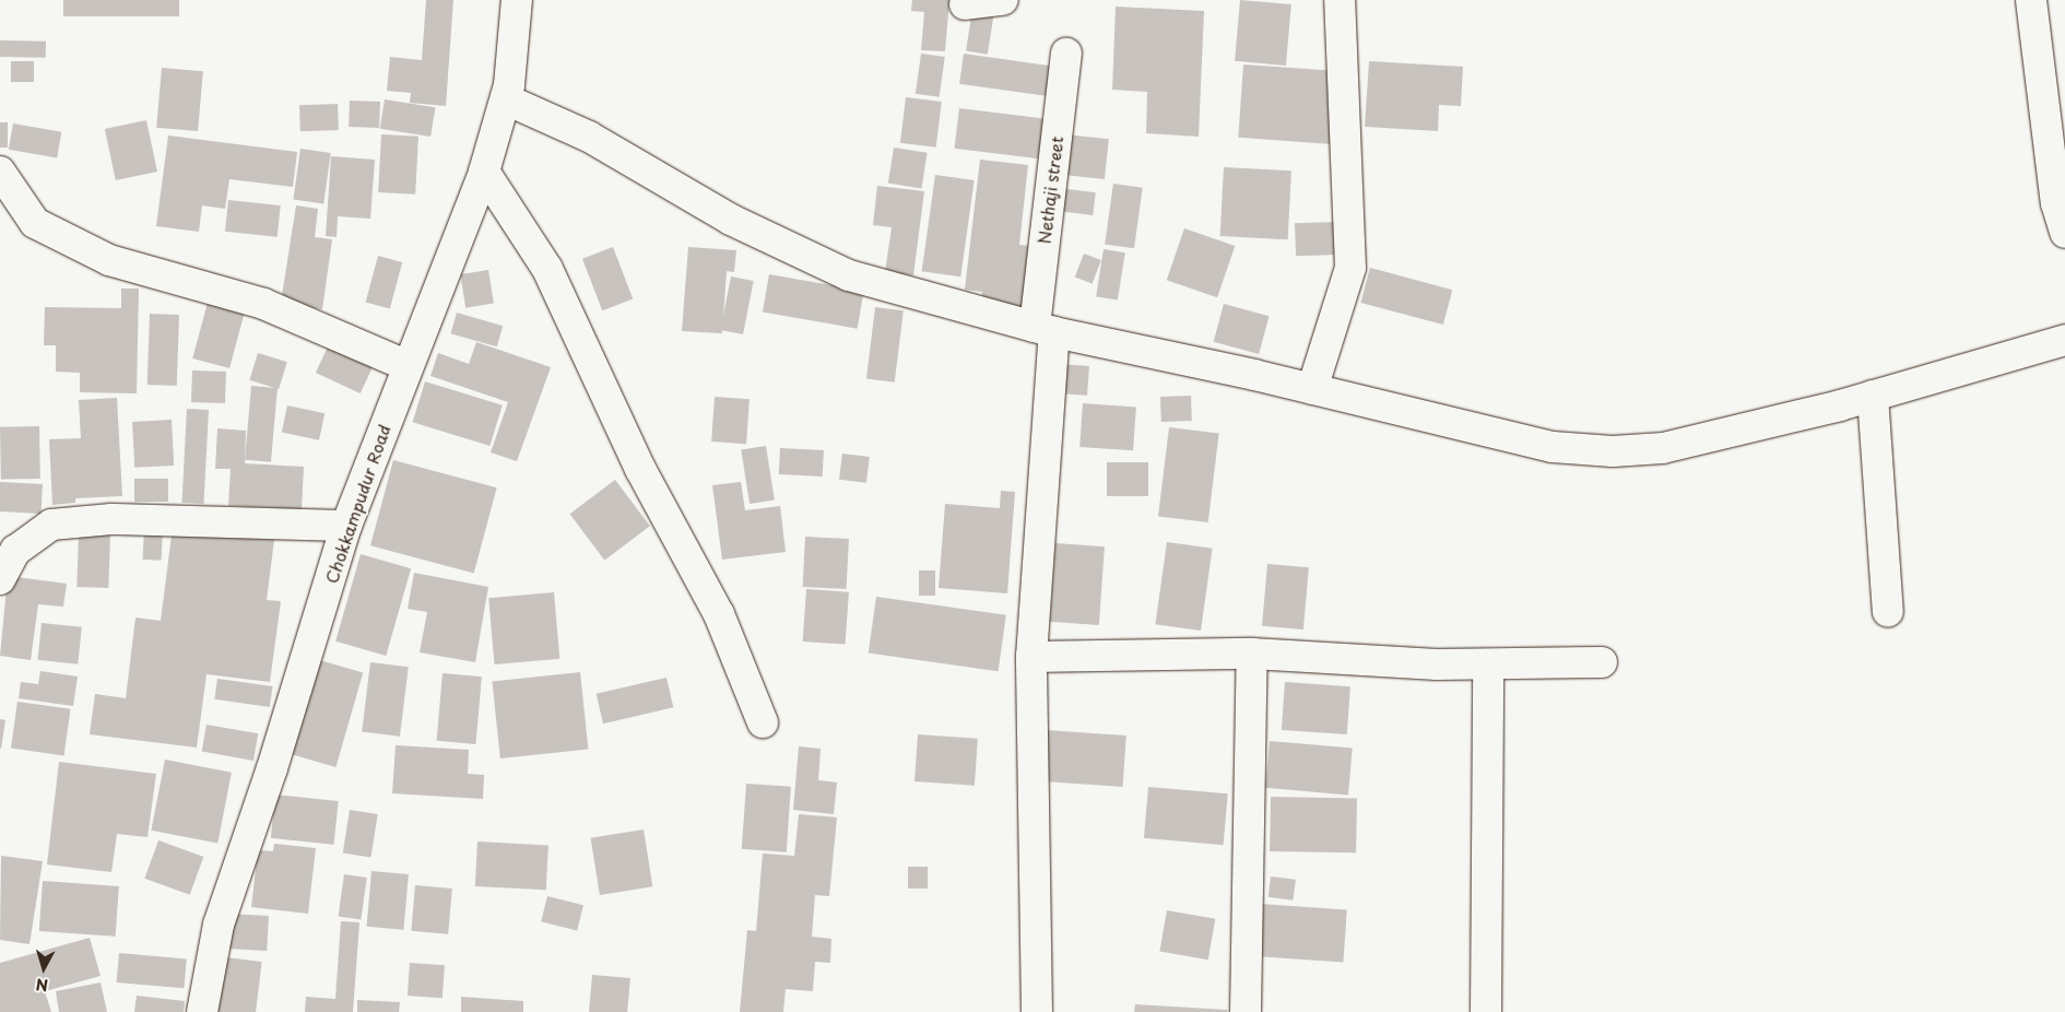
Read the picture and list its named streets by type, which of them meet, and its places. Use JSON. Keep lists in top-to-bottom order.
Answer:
{
  "streets": {
    "street": ["Nethaji street", "Chokkampudur Road"]
  },
  "north": "bottom"
}
